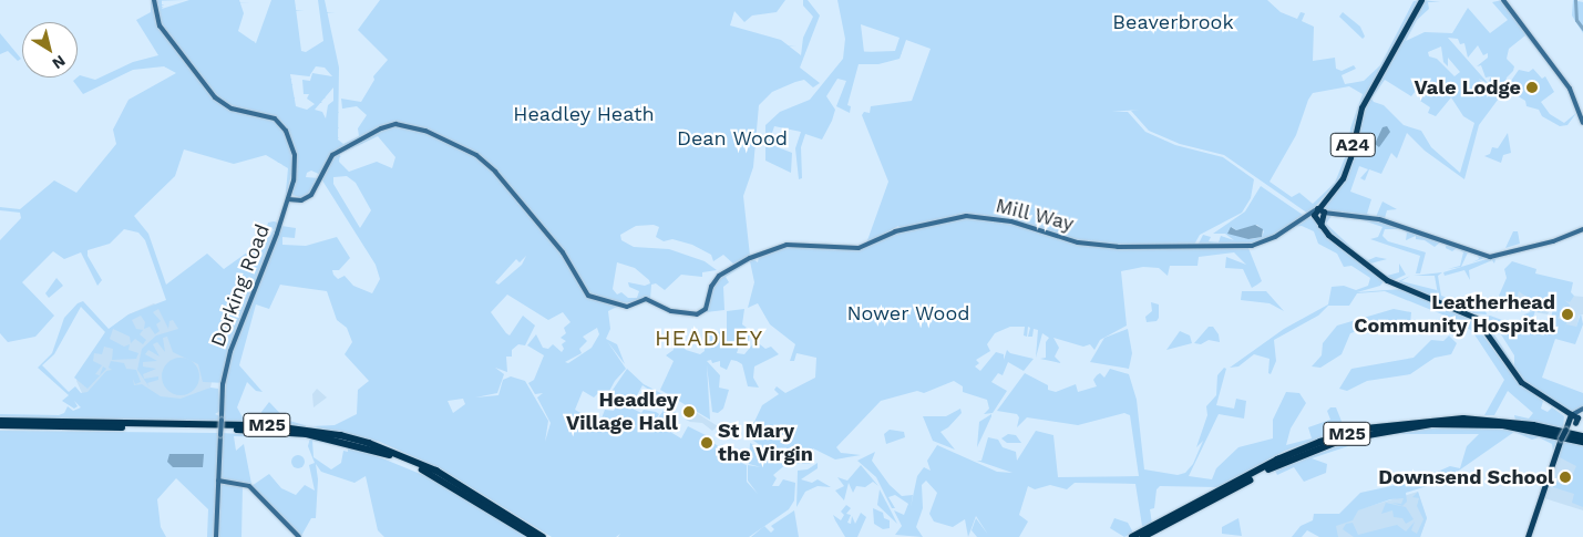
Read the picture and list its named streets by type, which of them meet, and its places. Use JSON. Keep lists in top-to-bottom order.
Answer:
{
  "streets": {
    "highway": ["A24", "M25"],
    "main road": ["Mill Way", "Dorking Road"]
  },
  "crossings": [
    ["A24", "Mill Way"]
  ],
  "districts": ["HEADLEY"],
  "parks": [
    "Beaverbrook",
    "Headley Heath",
    "Dean Wood",
    "Nower Wood"
  ],
  "places": [
    "Vale Lodge",
    "Leatherhead Community Hospital",
    "Headley Village Hall",
    "St Mary the Virgin",
    "Downsend School"
  ],
  "north": "bottom right"
}
